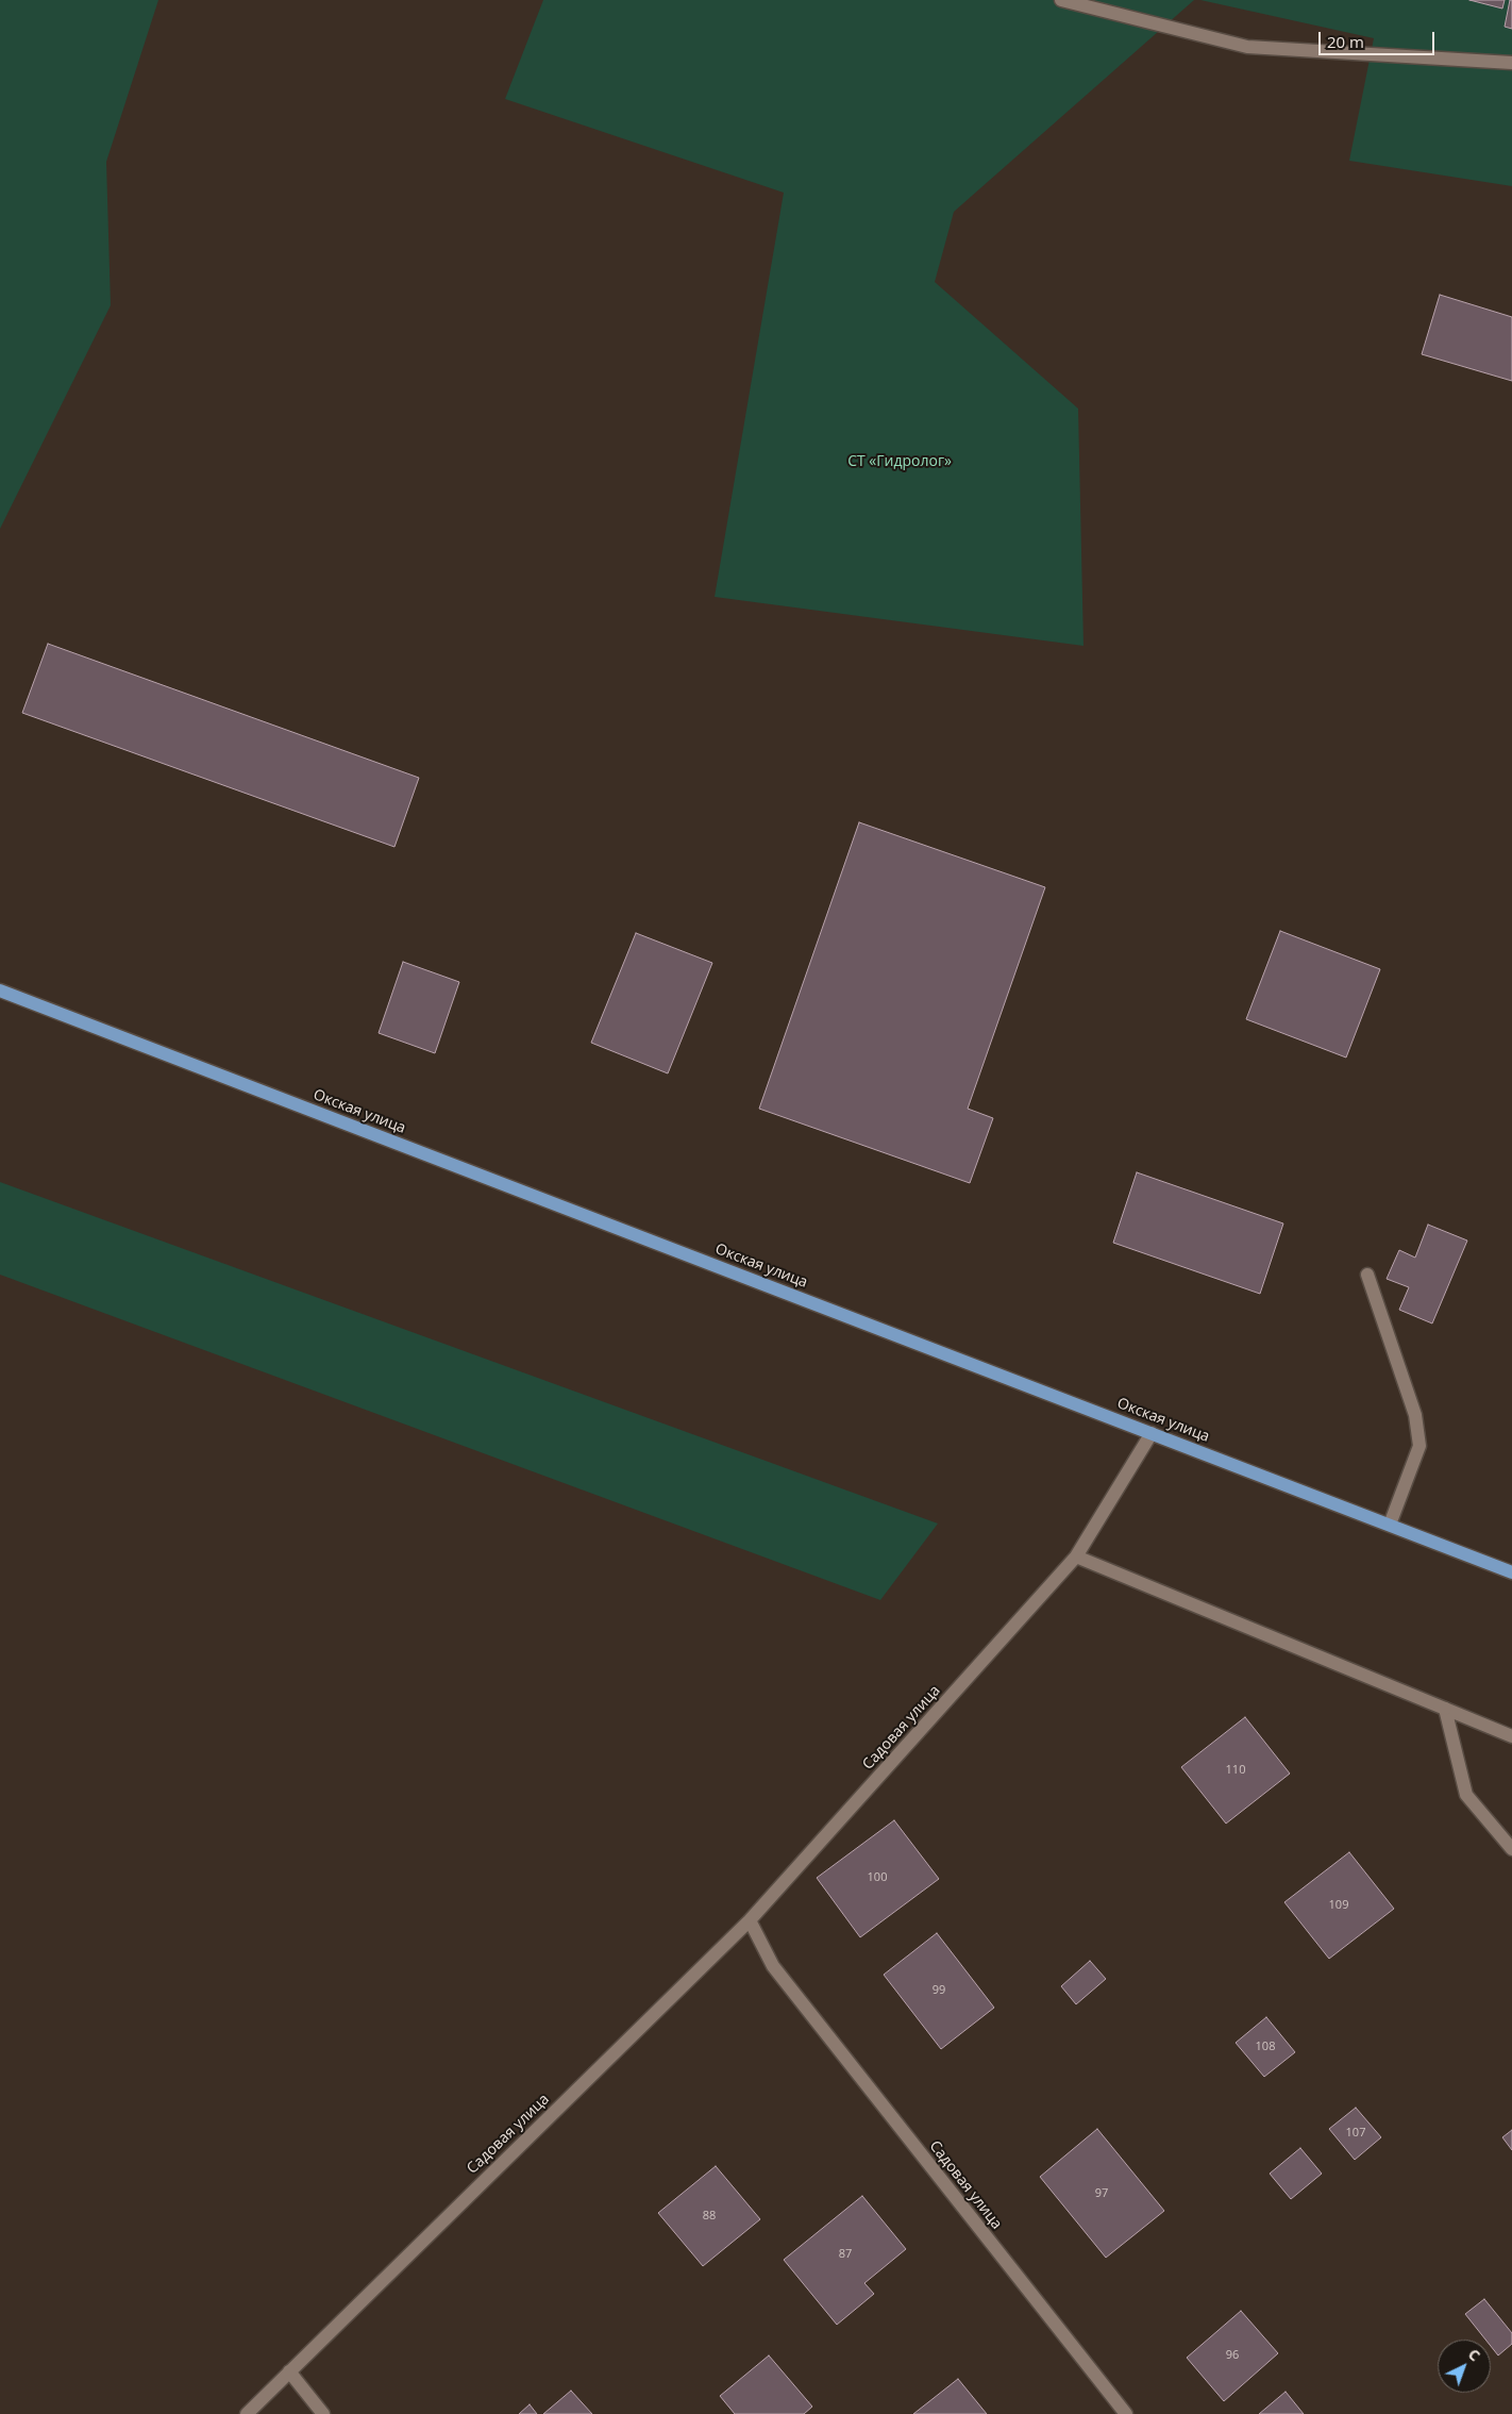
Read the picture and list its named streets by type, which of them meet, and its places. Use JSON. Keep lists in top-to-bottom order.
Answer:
{
  "streets": {
    "main road": ["Окская улица"],
    "street": ["Садовая улица"]
  },
  "crossings": [
    ["Окская улица", "Садовая улица"]
  ],
  "parks": ["СТ «Гидролог»"],
  "house_numbers": [
    "110",
    "100",
    "109",
    "99",
    "108",
    "107",
    "97",
    "88",
    "87",
    "96"
  ],
  "scale_bar": "20 m",
  "north": "top right"
}
